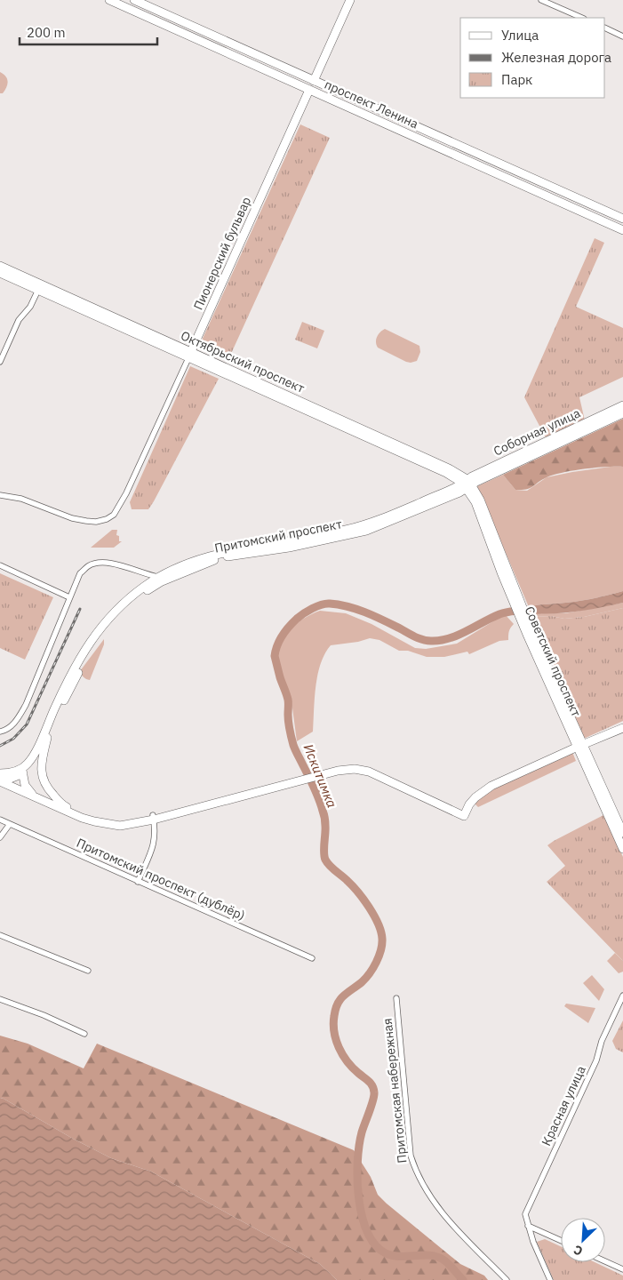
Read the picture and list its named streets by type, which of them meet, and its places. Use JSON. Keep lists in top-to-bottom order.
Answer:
{
  "streets": {
    "main road": [
      "проспект Ленина",
      "Пионерский бульвар",
      "Октябрьский проспект",
      "Соборная улица",
      "Притомский проспект",
      "Советский проспект"
    ],
    "street": ["Притомский проспект (дублёр)", "Притомская набережная", "Красная улица"]
  },
  "crossings": [
    ["проспект Ленина", "Пионерский бульвар"],
    ["Пионерский бульвар", "Октябрьский проспект"],
    ["Октябрьский проспект", "Соборная улица"],
    ["Октябрьский проспект", "Притомский проспект"],
    ["Октябрьский проспект", "Советский проспект"],
    ["Соборная улица", "Притомский проспект"],
    ["Соборная улица", "Советский проспект"],
    ["Притомский проспект", "Советский проспект"]
  ],
  "water": ["Искитимка"],
  "legend": ["Улица", "Железная дорога", "Парк"],
  "scale_bar": "200 m",
  "north": "bottom left"
}
